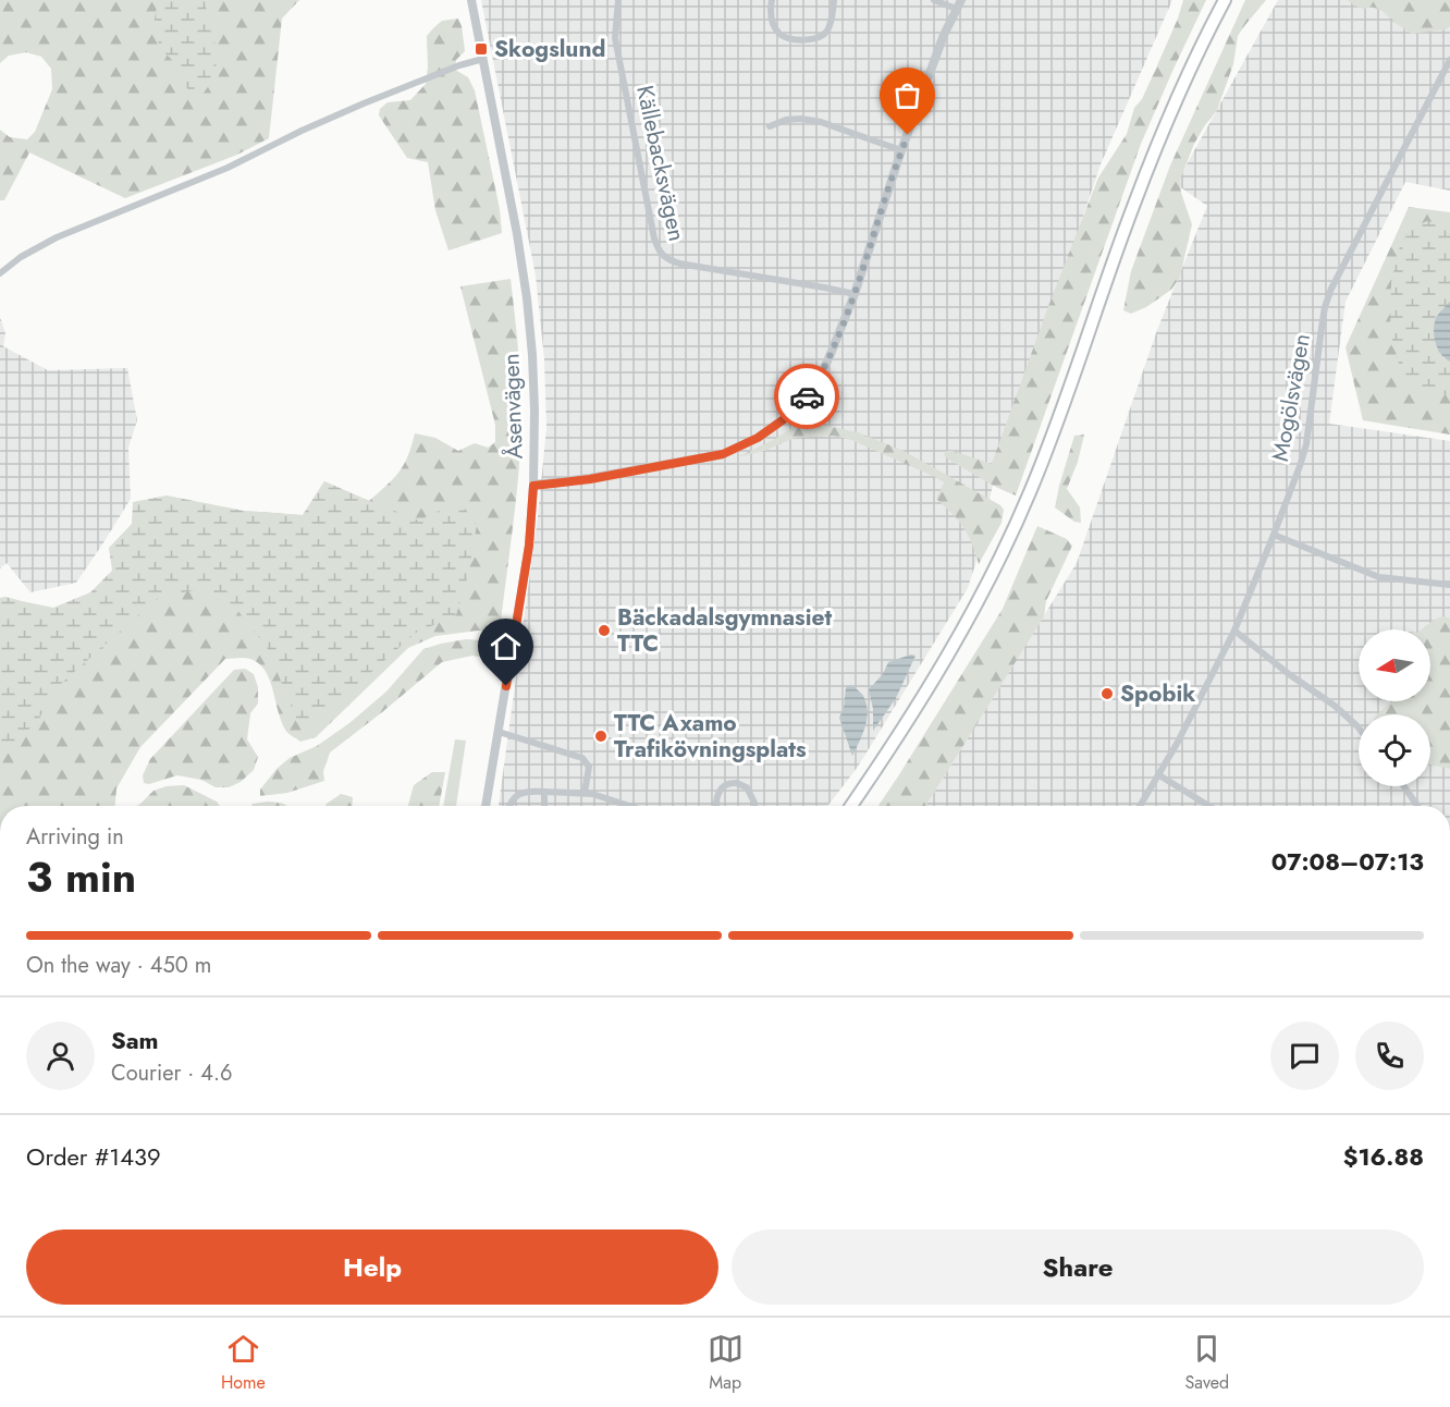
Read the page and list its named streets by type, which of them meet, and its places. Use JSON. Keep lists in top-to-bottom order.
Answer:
{
  "streets": {
    "street": ["Källebacksvägen", "Mogölsvägen", "Åsenvägen"]
  },
  "places": {
    "transit": ["Skogslund"],
    "other": ["Bäckadalsgymnasiet TTC", "Spobik", "TTC Axamo Trafikövningsplats"]
  },
  "north": "left",
  "page": {
    "heading": ["3 min", "Arriving in", "07:08–07:13"],
    "panel": [
      "Sam",
      "Courier · 4.6",
      "Order #1439",
      "$16.88"
    ],
    "bar": "On the way · 450 m",
    "buttons": ["Help", "Share"],
    "tabs": ["Home", "Map", "Saved"]
  }
}
